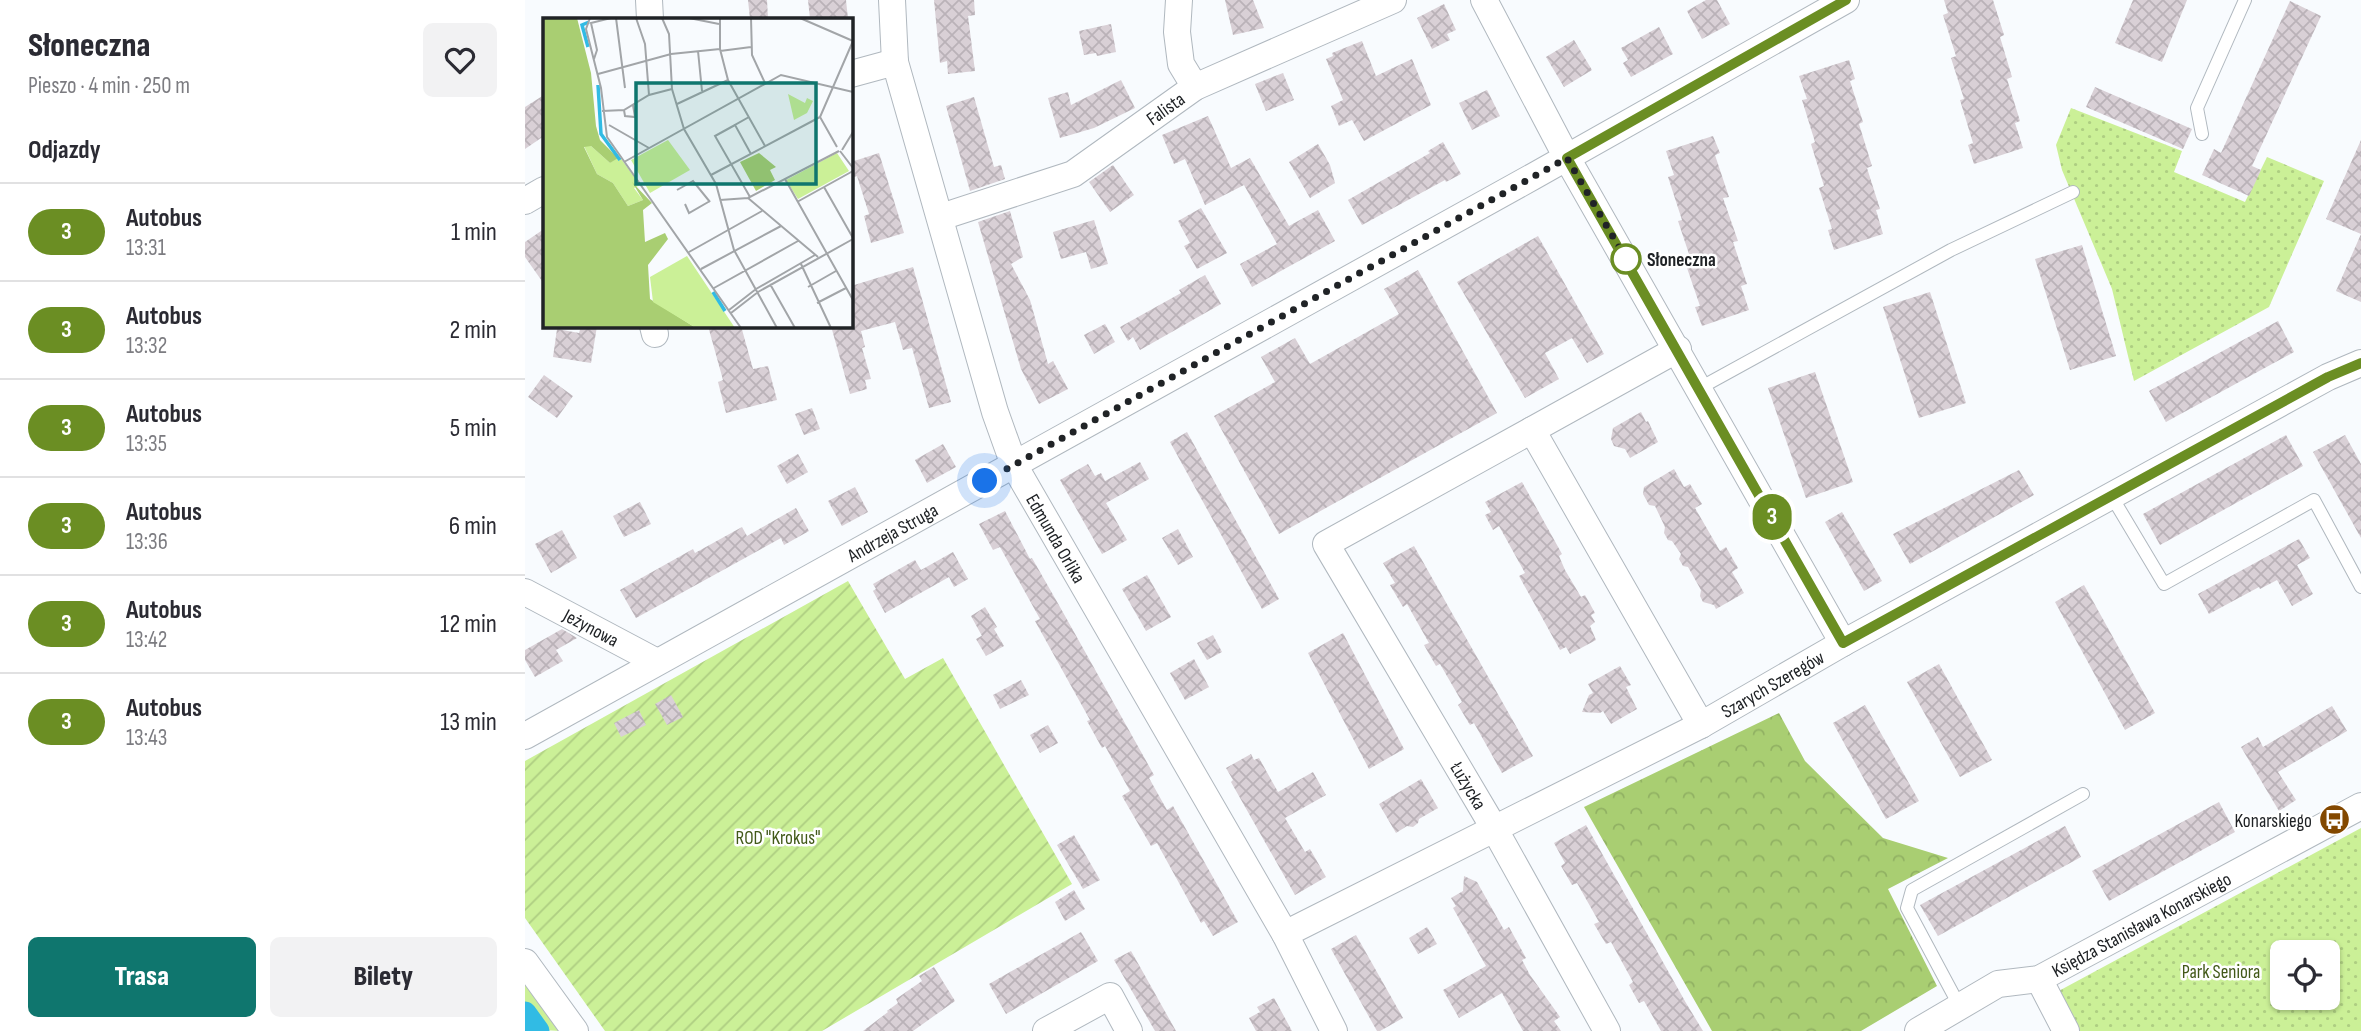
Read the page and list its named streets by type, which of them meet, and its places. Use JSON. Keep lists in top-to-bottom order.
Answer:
{
  "streets": {
    "street": [
      "Falista",
      "Andrzeja Struga",
      "Edmunda Orlika",
      "Jeżynowa",
      "Szarych Szeregów",
      "Łużycka",
      "Księdza Stanisława Konarskiego"
    ]
  },
  "crossings": [
    ["Falista", "Edmunda Orlika"],
    ["Andrzeja Struga", "Edmunda Orlika"],
    ["Andrzeja Struga", "Jeżynowa"],
    ["Edmunda Orlika", "Szarych Szeregów"],
    ["Szarych Szeregów", "Łużycka"]
  ],
  "parks": ["ROD \"Krokus\"", "Park Seniora"],
  "places": {
    "other": ["Słoneczna"],
    "bus stop": ["Konarskiego"]
  },
  "lines": ["bus line 3"],
  "page": {
    "heading": [
      ["Słoneczna", "Pieszo · 4 min · 250 m"],
      "Odjazdy"
    ],
    "on_map": "3",
    "list": [
      {
        "mark": "3",
        "name": "Autobus",
        "note": "13:31",
        "value": "1 min"
      },
      {
        "mark": "3",
        "name": "Autobus",
        "note": "13:32",
        "value": "2 min"
      },
      {
        "mark": "3",
        "name": "Autobus",
        "note": "13:35",
        "value": "5 min"
      },
      {
        "mark": "3",
        "name": "Autobus",
        "note": "13:36",
        "value": "6 min"
      },
      {
        "mark": "3",
        "name": "Autobus",
        "note": "13:42",
        "value": "12 min"
      },
      {
        "mark": "3",
        "name": "Autobus",
        "note": "13:43",
        "value": "13 min"
      }
    ],
    "buttons": ["Trasa", "Bilety"]
  }
}
